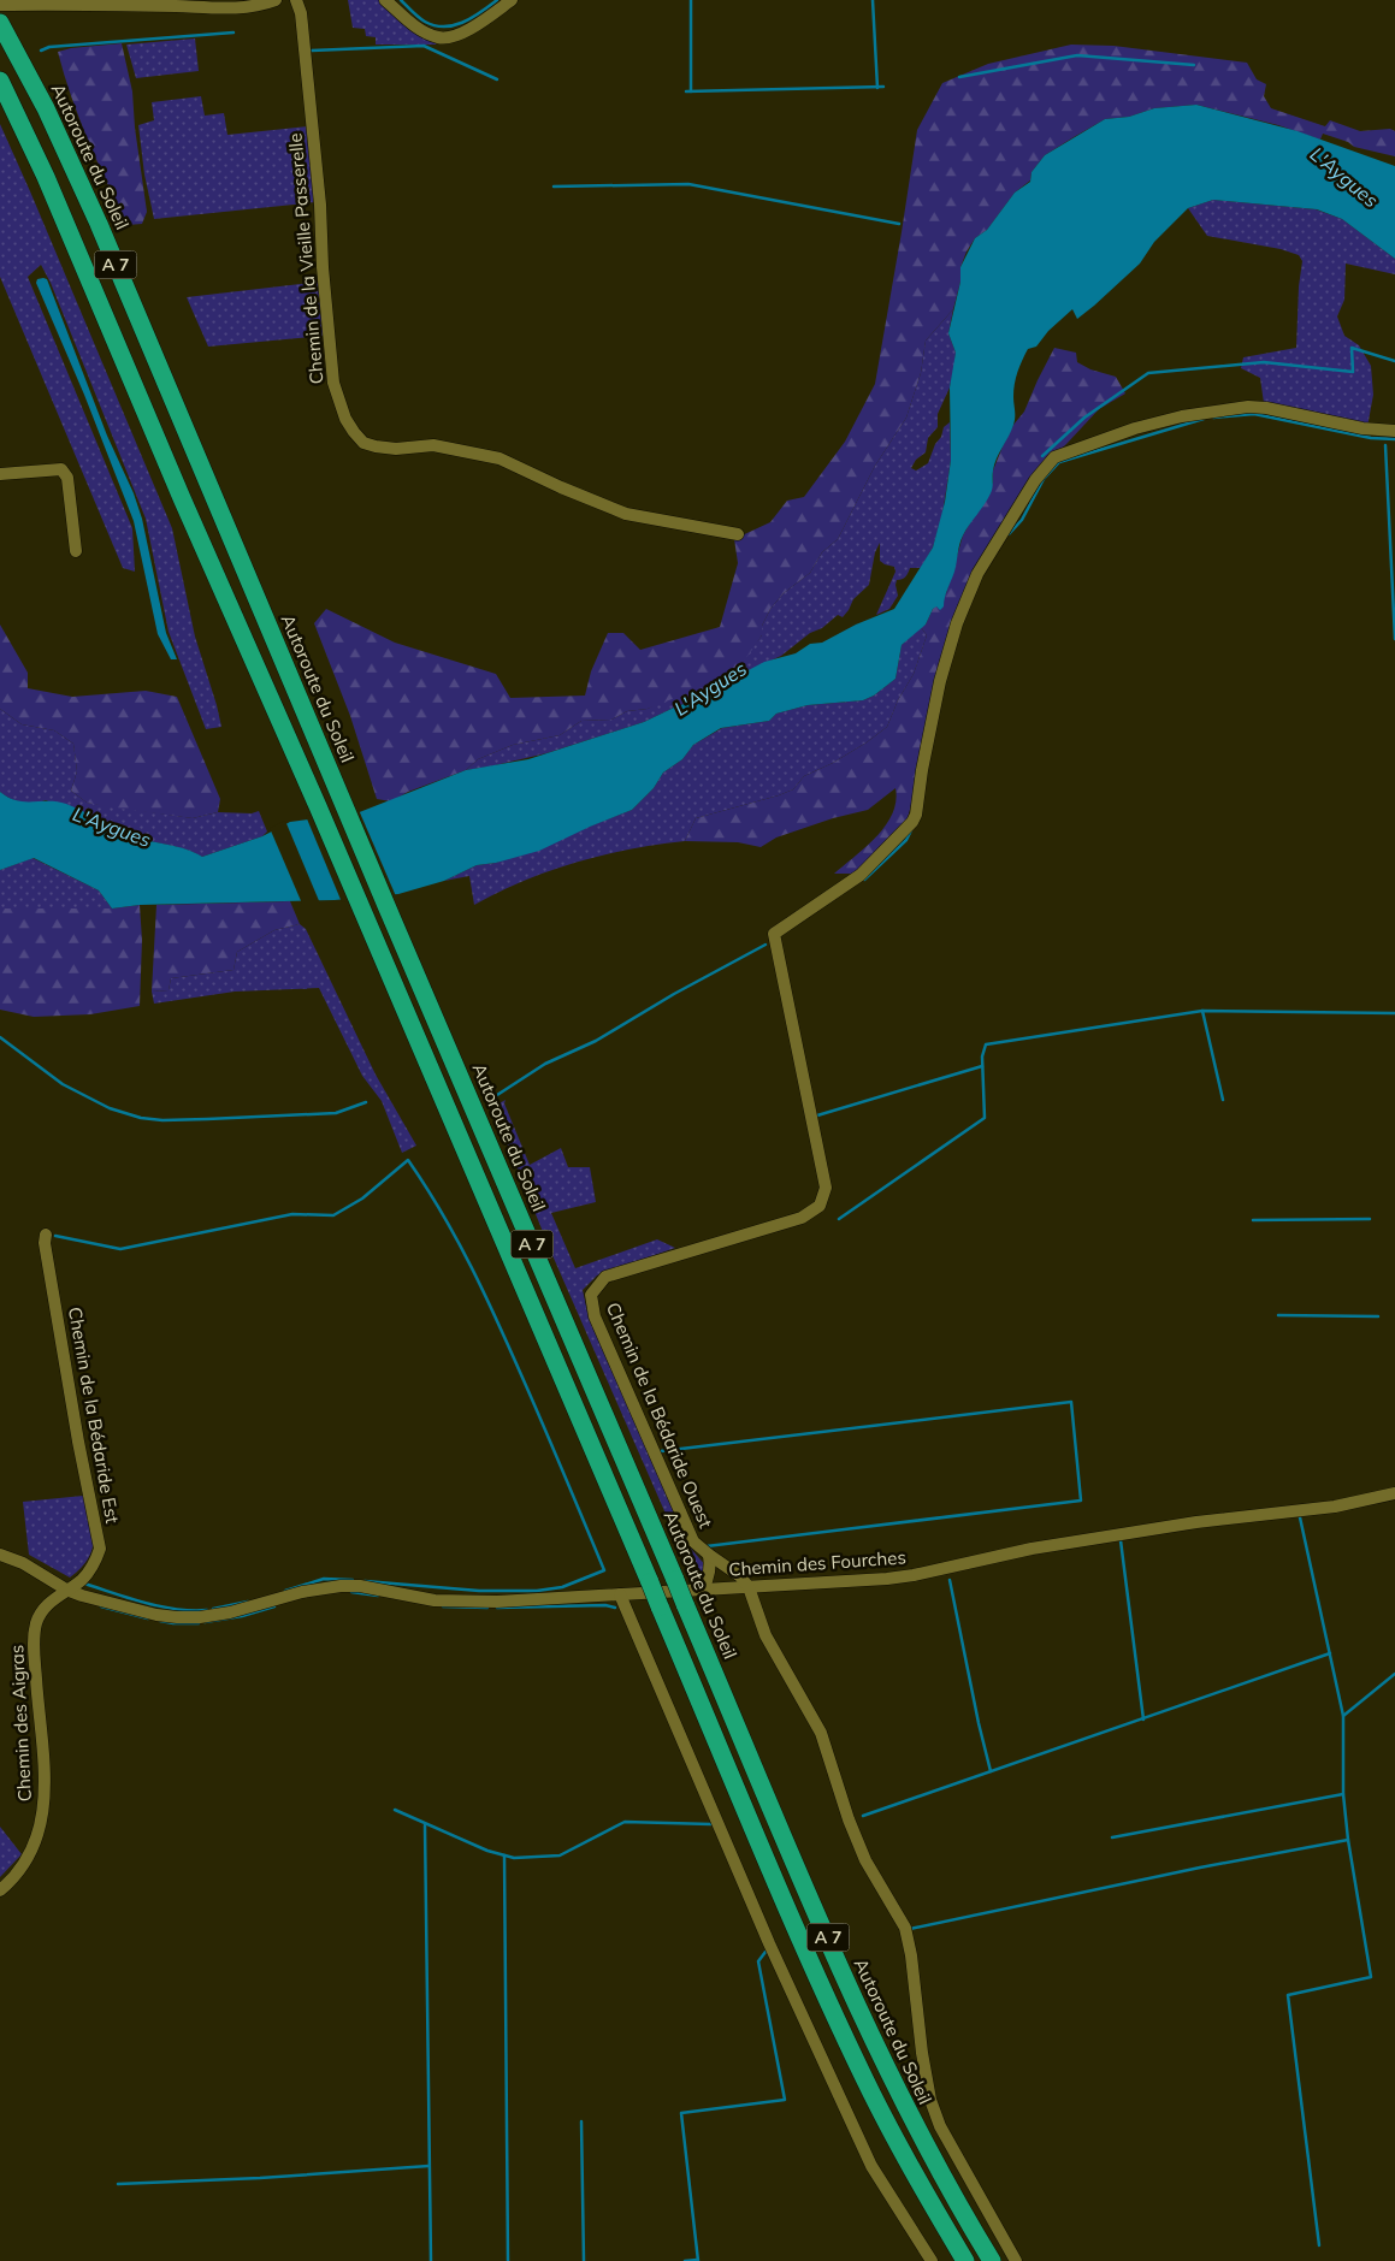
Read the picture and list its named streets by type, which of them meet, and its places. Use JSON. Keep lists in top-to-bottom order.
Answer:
{
  "streets": {
    "highway": ["Autoroute du Soleil", "A 7"],
    "street": [
      "Chemin de la Vieille Passerelle",
      "Chemin de la Bédaride Est",
      "Chemin de la Bédaride Ouest",
      "Chemin des Fourches",
      "Chemin des Aigras"
    ]
  },
  "crossings": [
    ["Chemin de la Bédaride Est", "Chemin des Fourches"],
    ["Chemin de la Bédaride Est", "Chemin des Aigras"],
    ["Chemin de la Bédaride Ouest", "Chemin des Fourches"],
    ["Chemin des Fourches", "Chemin des Aigras"]
  ],
  "water": ["L'Aygues"]
}
